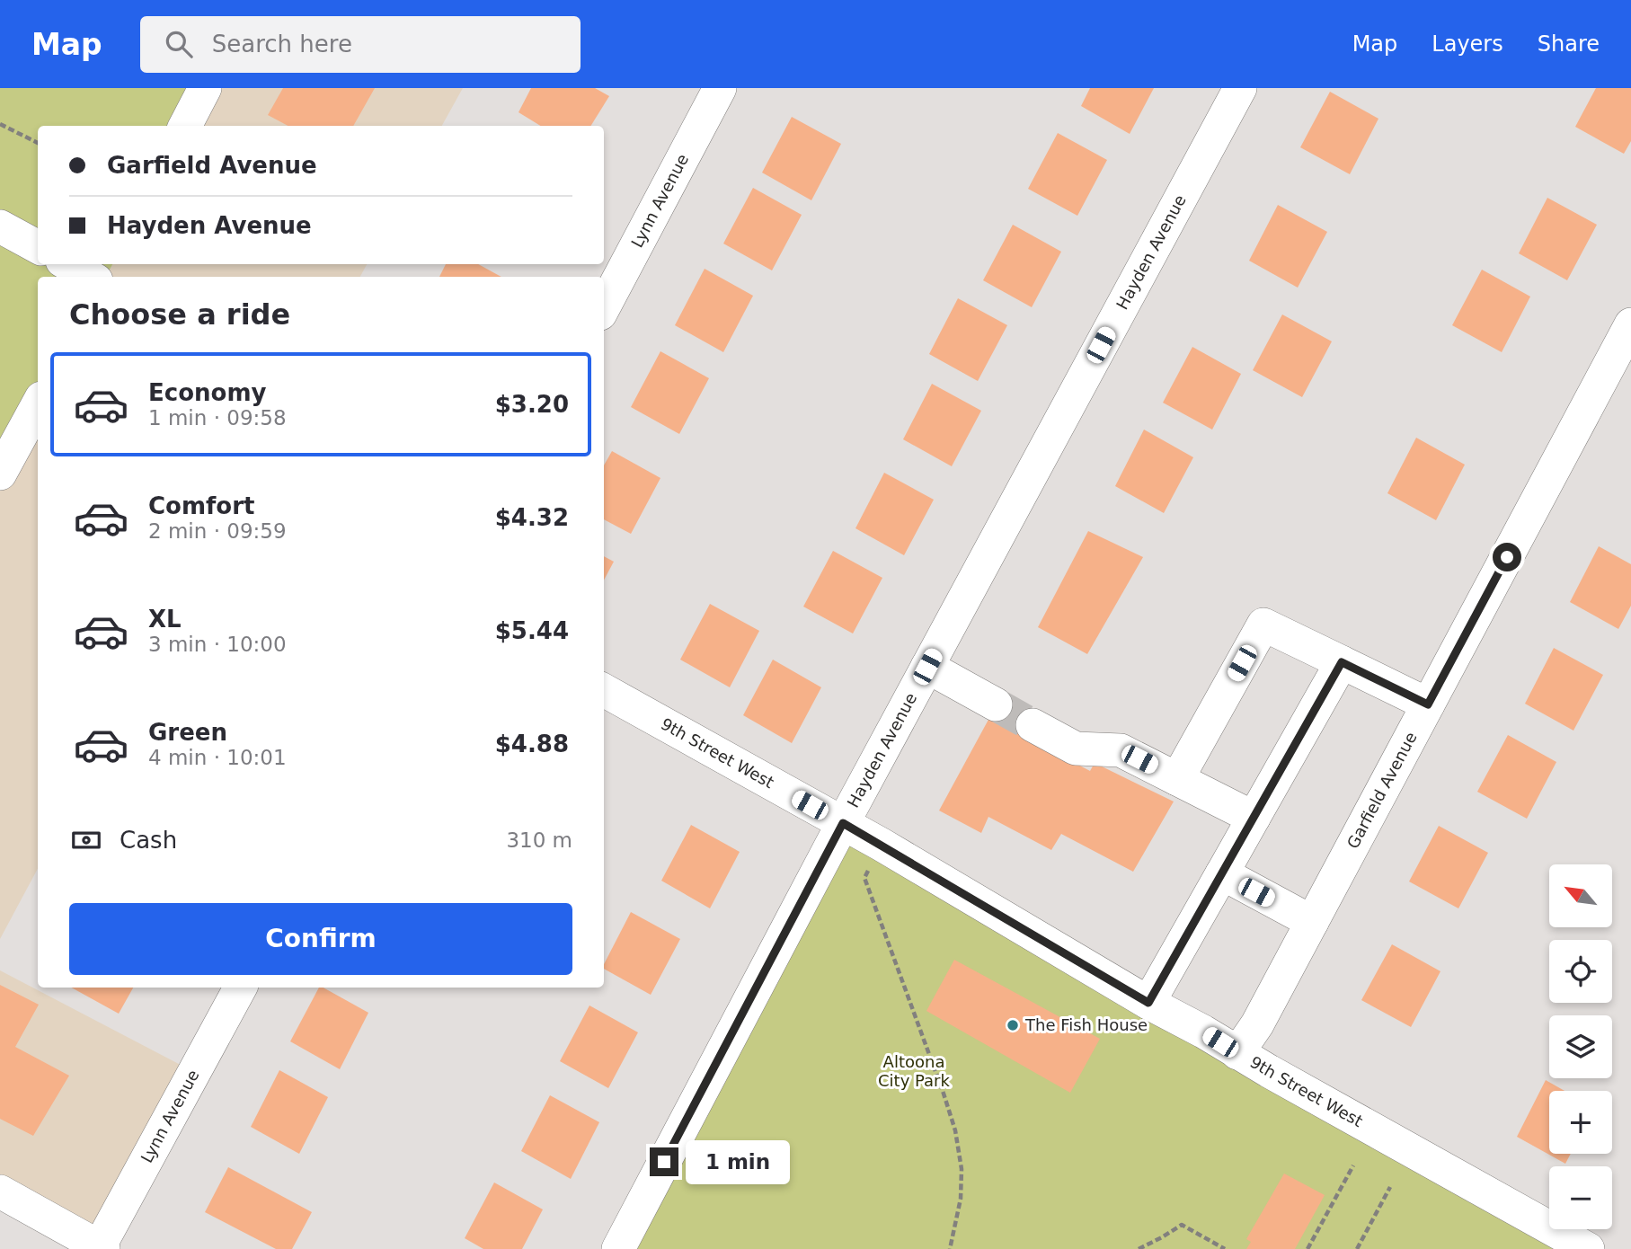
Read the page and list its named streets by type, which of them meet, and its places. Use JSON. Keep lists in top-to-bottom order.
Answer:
{
  "streets": {
    "street": [
      "Lynn Avenue",
      "Hayden Avenue",
      "9th Street West",
      "Garfield Avenue"
    ]
  },
  "crossings": [
    ["Hayden Avenue", "9th Street West"],
    ["9th Street West", "Garfield Avenue"]
  ],
  "parks": ["Altoona City Park"],
  "places": ["The Fish House"],
  "north": "top left",
  "page": {
    "header": "Map",
    "search": "Search here",
    "nav": ["Map", "Layers", "Share"],
    "banner": ["Garfield Avenue", "Hayden Avenue"],
    "heading": "Choose a ride",
    "list": [
      {
        "name": "Economy",
        "note": "1 min · 09:58",
        "value": "$3.20"
      },
      {
        "name": "Comfort",
        "note": "2 min · 09:59",
        "value": "$4.32"
      },
      {
        "name": "XL",
        "note": "3 min · 10:00",
        "value": "$5.44"
      },
      {
        "name": "Green",
        "note": "4 min · 10:01",
        "value": "$4.88"
      }
    ],
    "pay": ["Cash", "310 m"],
    "map_buttons": ["+", "−"],
    "buttons": "Confirm",
    "bubble": "1 min"
  }
}
